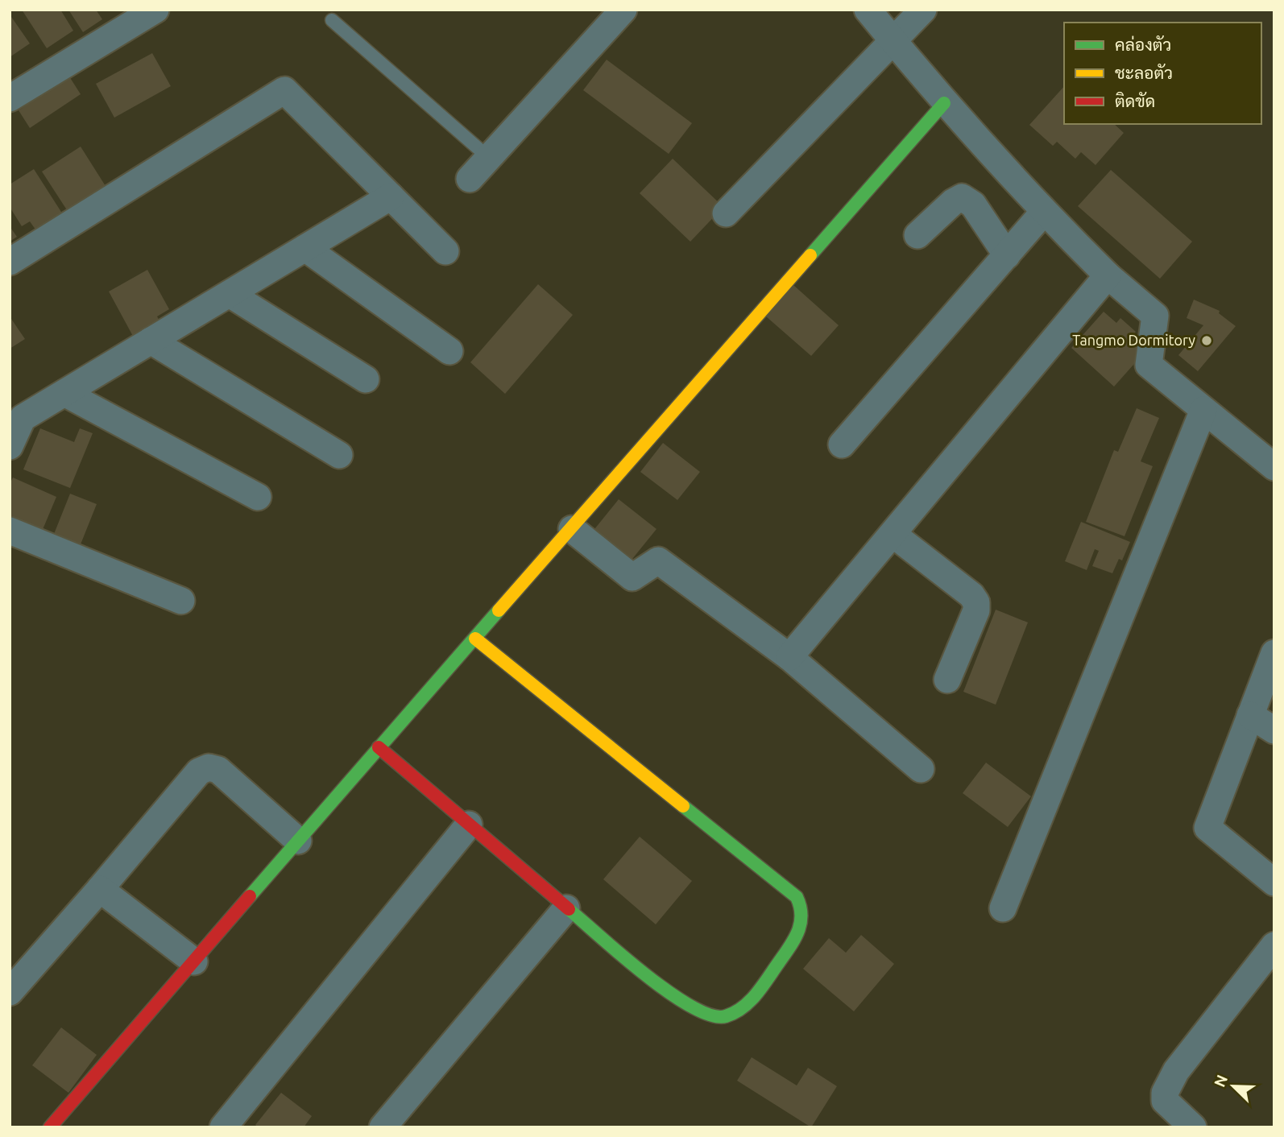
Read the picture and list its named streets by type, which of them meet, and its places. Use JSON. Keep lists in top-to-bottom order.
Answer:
{
  "places": ["Tangmo Dormitory"],
  "legend": ["คล่องตัว", "ชะลอตัว", "ติดขัด"],
  "north": "top left"
}
